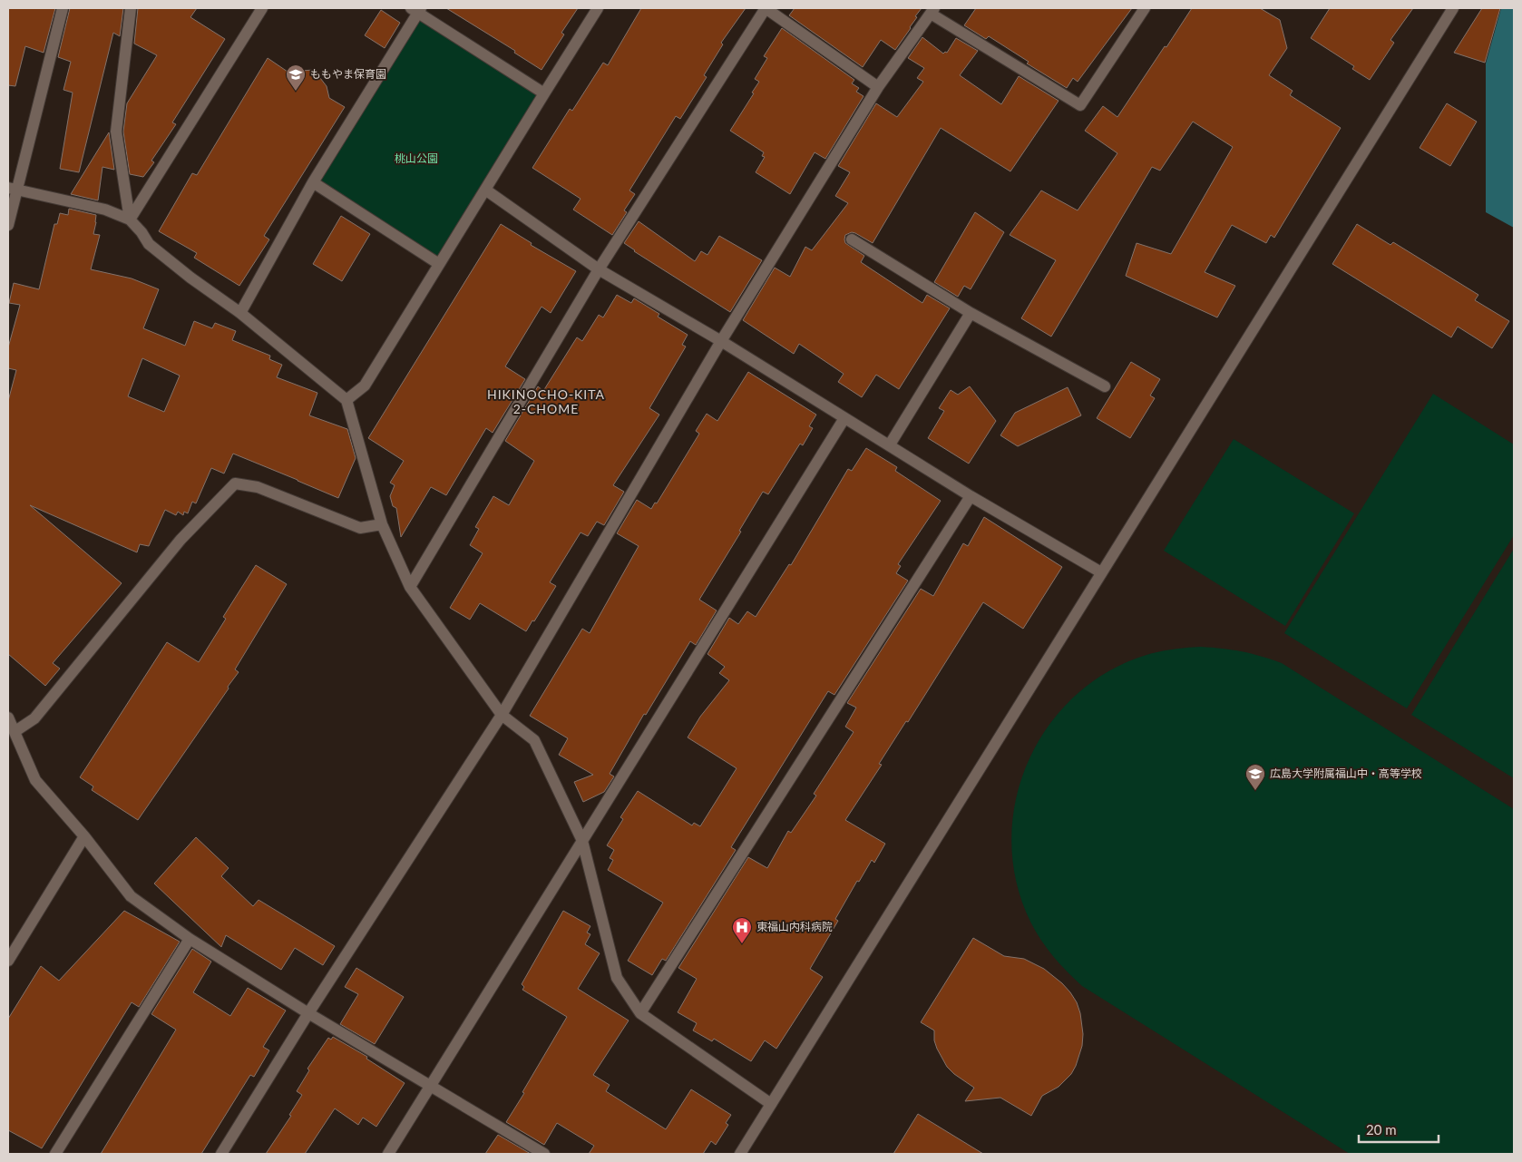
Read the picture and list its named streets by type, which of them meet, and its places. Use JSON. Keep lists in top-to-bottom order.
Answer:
{
  "districts": ["HIKINOCHO-KITA 2-CHOME"],
  "parks": ["桃山公園"],
  "places": {
    "school or university": ["ももやま保育園", "広島大学附属福山中・高等学校"],
    "hospital": ["東福山内科病院"]
  },
  "scale_bar": "20 m"
}
